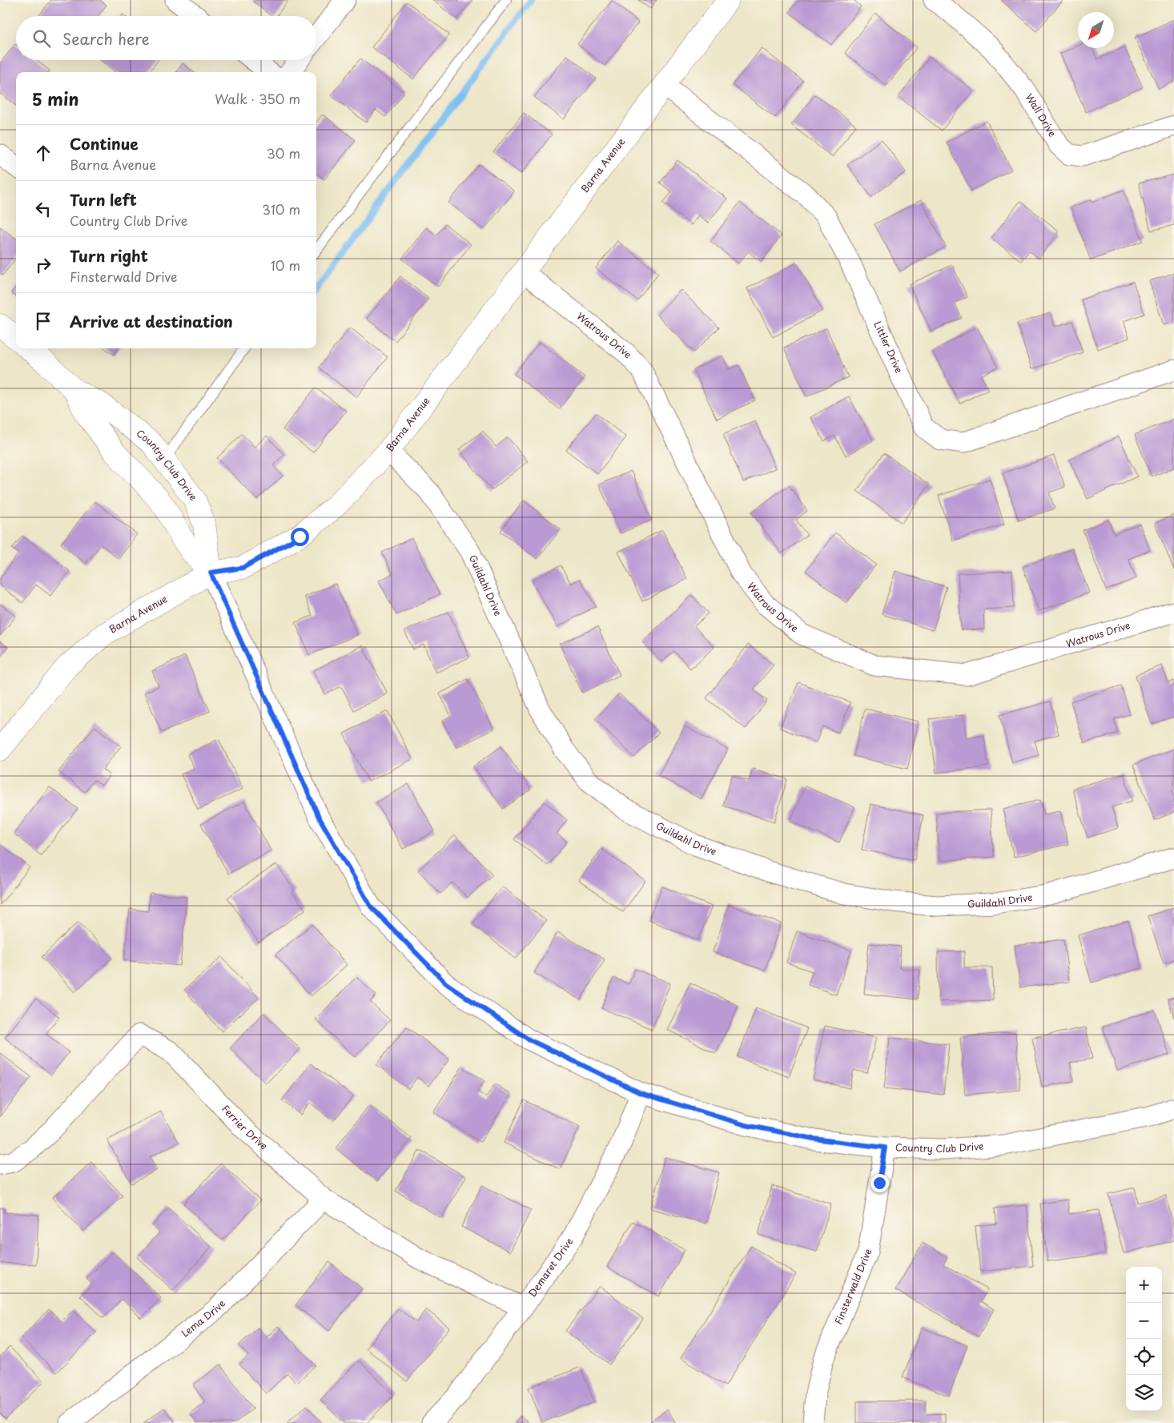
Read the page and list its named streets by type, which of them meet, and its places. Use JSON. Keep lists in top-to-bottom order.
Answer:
{
  "streets": {
    "street": [
      "Wall Drive",
      "Barna Avenue",
      "Watrous Drive",
      "Littler Drive",
      "Country Club Drive",
      "Guildahl Drive",
      "Ferrier Drive",
      "Demaret Drive",
      "Finsterwald Drive",
      "Lema Drive"
    ]
  },
  "crossings": [
    ["Barna Avenue", "Watrous Drive"],
    ["Barna Avenue", "Littler Drive"],
    ["Barna Avenue", "Country Club Drive"],
    ["Barna Avenue", "Guildahl Drive"],
    ["Country Club Drive", "Demaret Drive"],
    ["Country Club Drive", "Finsterwald Drive"],
    ["Ferrier Drive", "Demaret Drive"],
    ["Ferrier Drive", "Lema Drive"]
  ],
  "north": "bottom left",
  "page": {
    "search": "Search here",
    "heading": ["5 min", "Walk · 350 m"],
    "list": [
      ["Continue", "Barna Avenue", "30 m"],
      ["Turn left", "Country Club Drive", "310 m"],
      ["Turn right", "Finsterwald Drive", "10 m"],
      "Arrive at destination"
    ],
    "map_buttons": ["+", "−"]
  }
}
